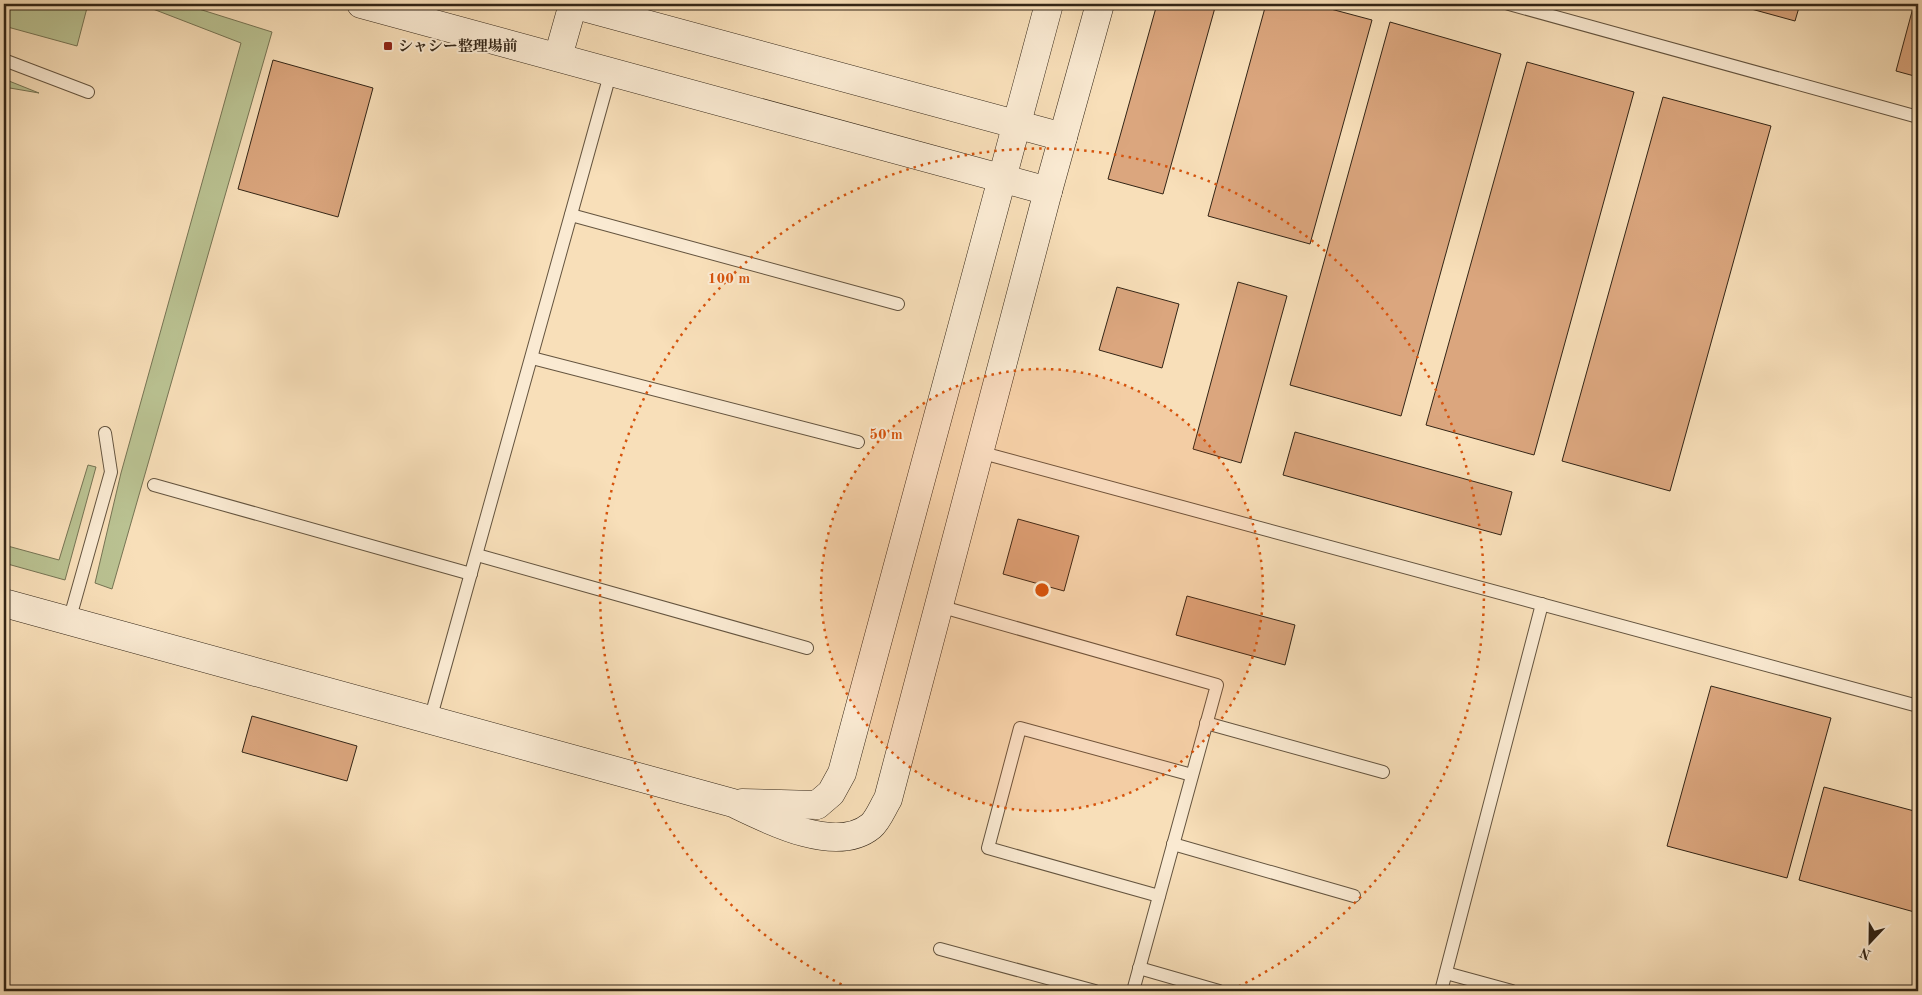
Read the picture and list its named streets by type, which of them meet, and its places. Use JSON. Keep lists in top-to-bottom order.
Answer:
{
  "places": {
    "transit": ["シャシー整理場前"]
  },
  "north": "bottom",
  "rings": ["100 m", "50 m"]
}
